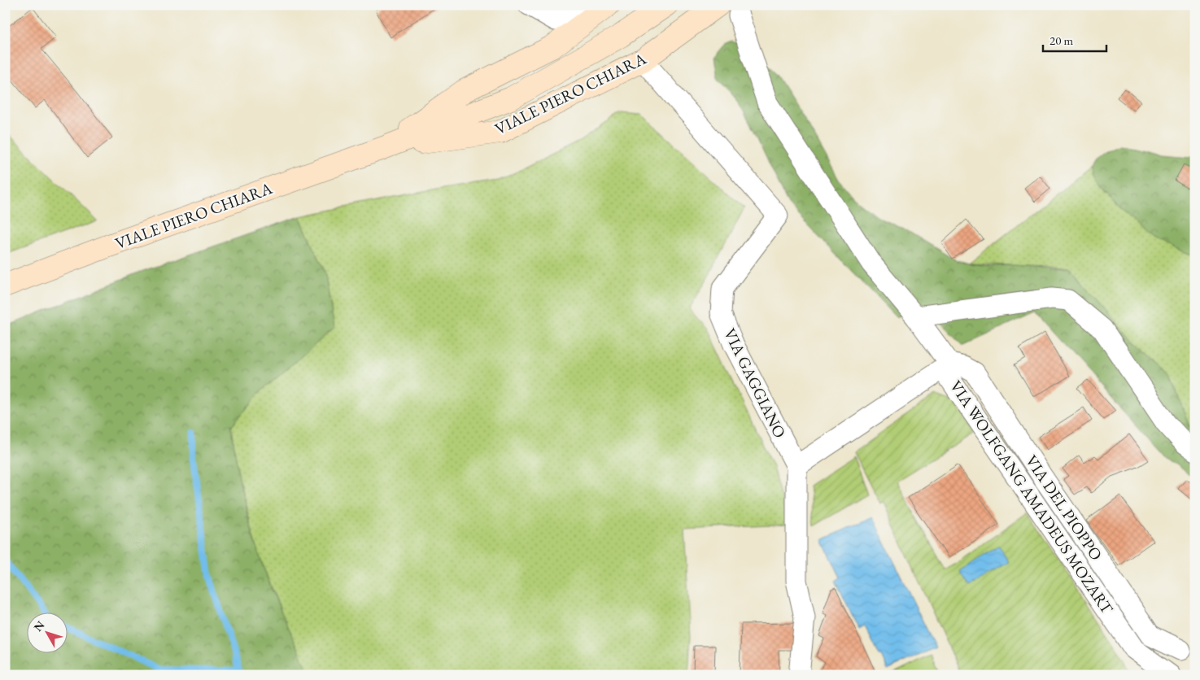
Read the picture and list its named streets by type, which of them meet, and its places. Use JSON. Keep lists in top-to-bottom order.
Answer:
{
  "streets": {
    "street": [
      "VIALE PIERO CHIARA",
      "VIA GAGGIANO",
      "VIA WOLFGANG AMADEUS MOZART",
      "VIA DEL PIOPPO"
    ]
  },
  "crossings": [
    ["VIALE PIERO CHIARA", "VIA GAGGIANO"],
    ["VIA WOLFGANG AMADEUS MOZART", "VIA DEL PIOPPO"]
  ],
  "scale_bar": "20 m",
  "north": "top left"
}
